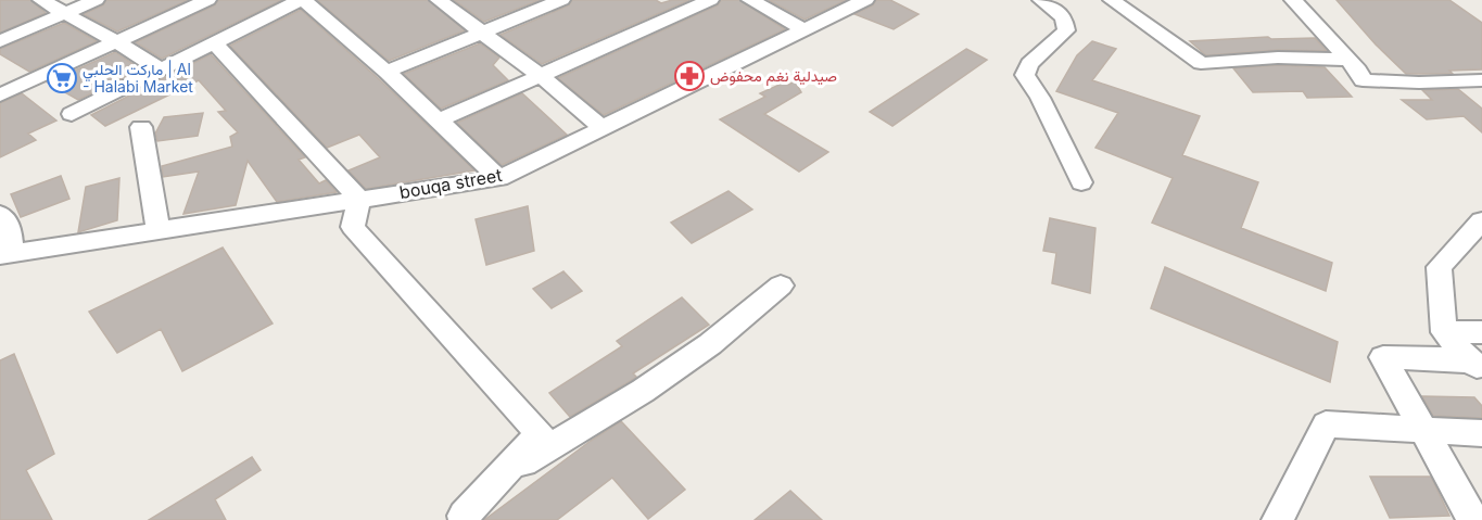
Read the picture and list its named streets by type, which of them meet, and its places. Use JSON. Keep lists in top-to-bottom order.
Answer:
{
  "streets": {
    "street": ["bouqa street"]
  },
  "places": {
    "pharmacy": ["صيدلية نغم محفوض"],
    "supermarket": ["ماركت الحلبي | Al - Halabi Market"]
  }
}
